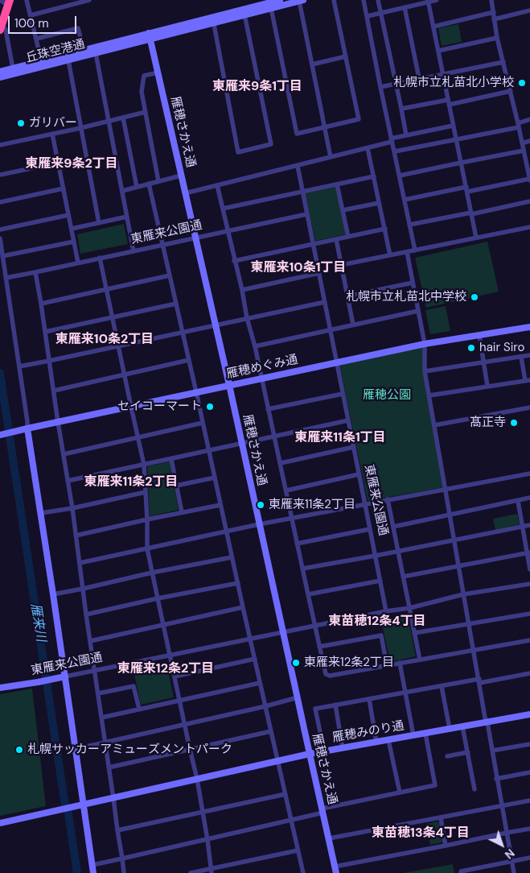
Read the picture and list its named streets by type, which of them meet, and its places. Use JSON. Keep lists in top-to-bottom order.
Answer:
{
  "streets": {
    "street": [
      "丘珠空港通",
      "雁穂さかえ通",
      "東雁来公園通",
      "雁穂めぐみ通",
      "雁穂みのり通"
    ]
  },
  "crossings": [
    ["丘珠空港通", "雁穂さかえ通"],
    ["雁穂さかえ通", "東雁来公園通"],
    ["雁穂さかえ通", "雁穂めぐみ通"],
    ["雁穂さかえ通", "雁穂みのり通"],
    ["東雁来公園通", "雁穂めぐみ通"]
  ],
  "districts": [
    "東雁来9条1丁目",
    "東雁来9条2丁目",
    "東雁来10条1丁目",
    "東雁来10条2丁目",
    "東雁来11条1丁目",
    "東雁来11条2丁目",
    "東苗穂12条4丁目",
    "東雁来12条2丁目",
    "東苗穂13条4丁目"
  ],
  "water": ["雁来川"],
  "parks": ["雁穂公園"],
  "places": [
    "札幌市立札苗北小学校",
    "ガリバー",
    "札幌市立札苗北中学校",
    "hair Siro",
    "セイコーマート",
    "髙正寺",
    "東雁来11条2丁目",
    "東雁来12条2丁目",
    "札幌サッカーアミューズメントパーク"
  ],
  "scale_bar": "100 m",
  "north": "bottom right"
}
